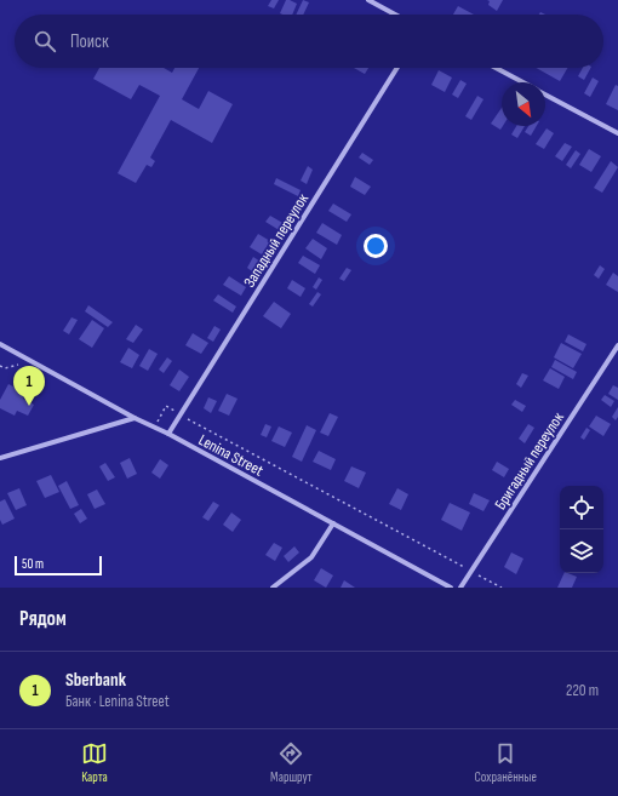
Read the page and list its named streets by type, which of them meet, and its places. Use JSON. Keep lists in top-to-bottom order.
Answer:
{
  "streets": {
    "street": ["Западный переулок", "Lenina Street", "Бригадный переулок"]
  },
  "crossings": [
    ["Западный переулок", "Lenina Street"]
  ],
  "scale_bar": "50 m",
  "north": "bottom right",
  "page": {
    "search": "Поиск",
    "pins": "1",
    "scale": "50 m",
    "heading": "Рядом",
    "list": [
      {
        "mark": "1",
        "name": "Sberbank",
        "note": "Банк · Lenina Street",
        "value": "220 m"
      }
    ],
    "nav": ["Карта", "Маршрут", "Сохранённые"]
  }
}
